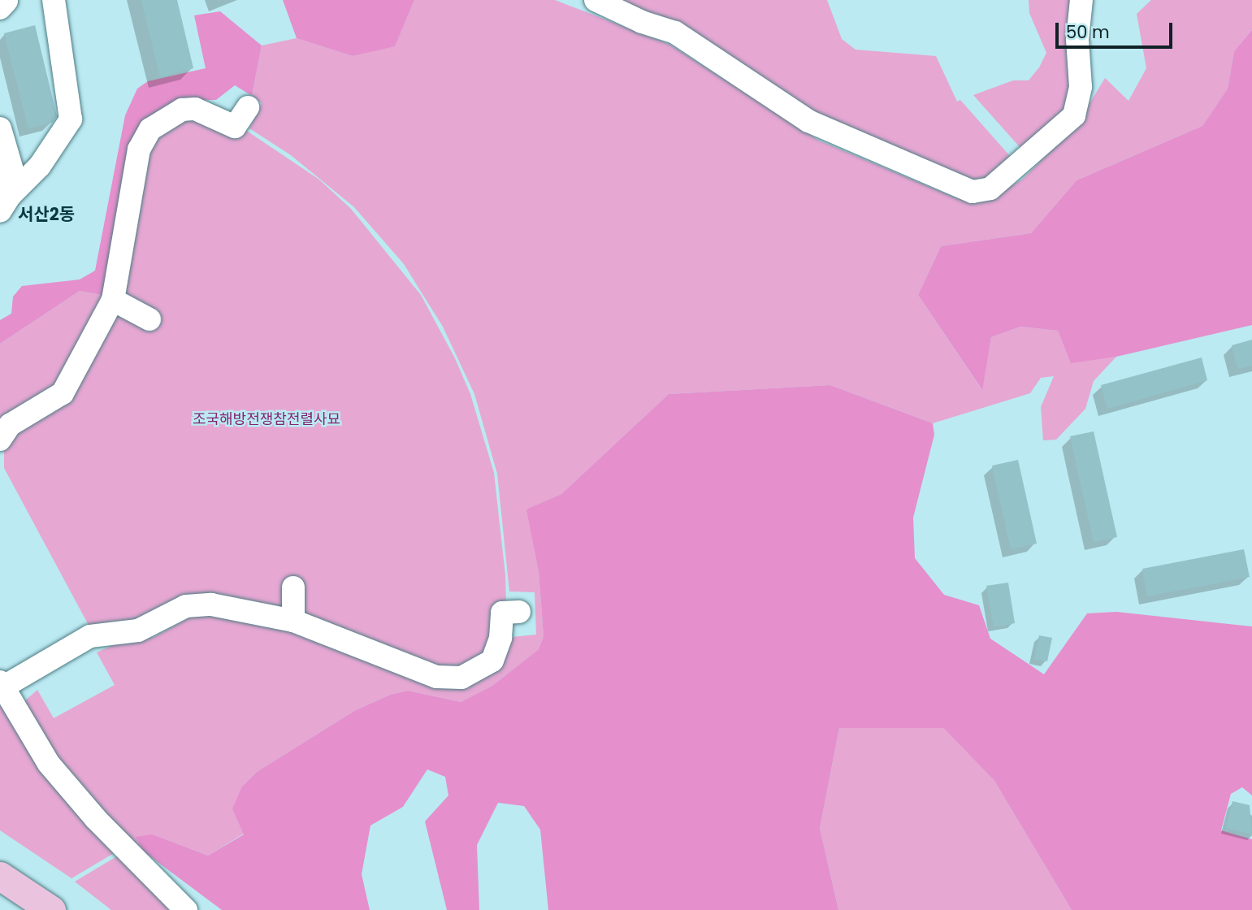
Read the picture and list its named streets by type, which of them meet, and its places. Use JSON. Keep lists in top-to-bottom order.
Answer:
{
  "districts": ["서산2동"],
  "parks": ["조국해방전쟁참전렬사묘"],
  "scale_bar": "50 m"
}
